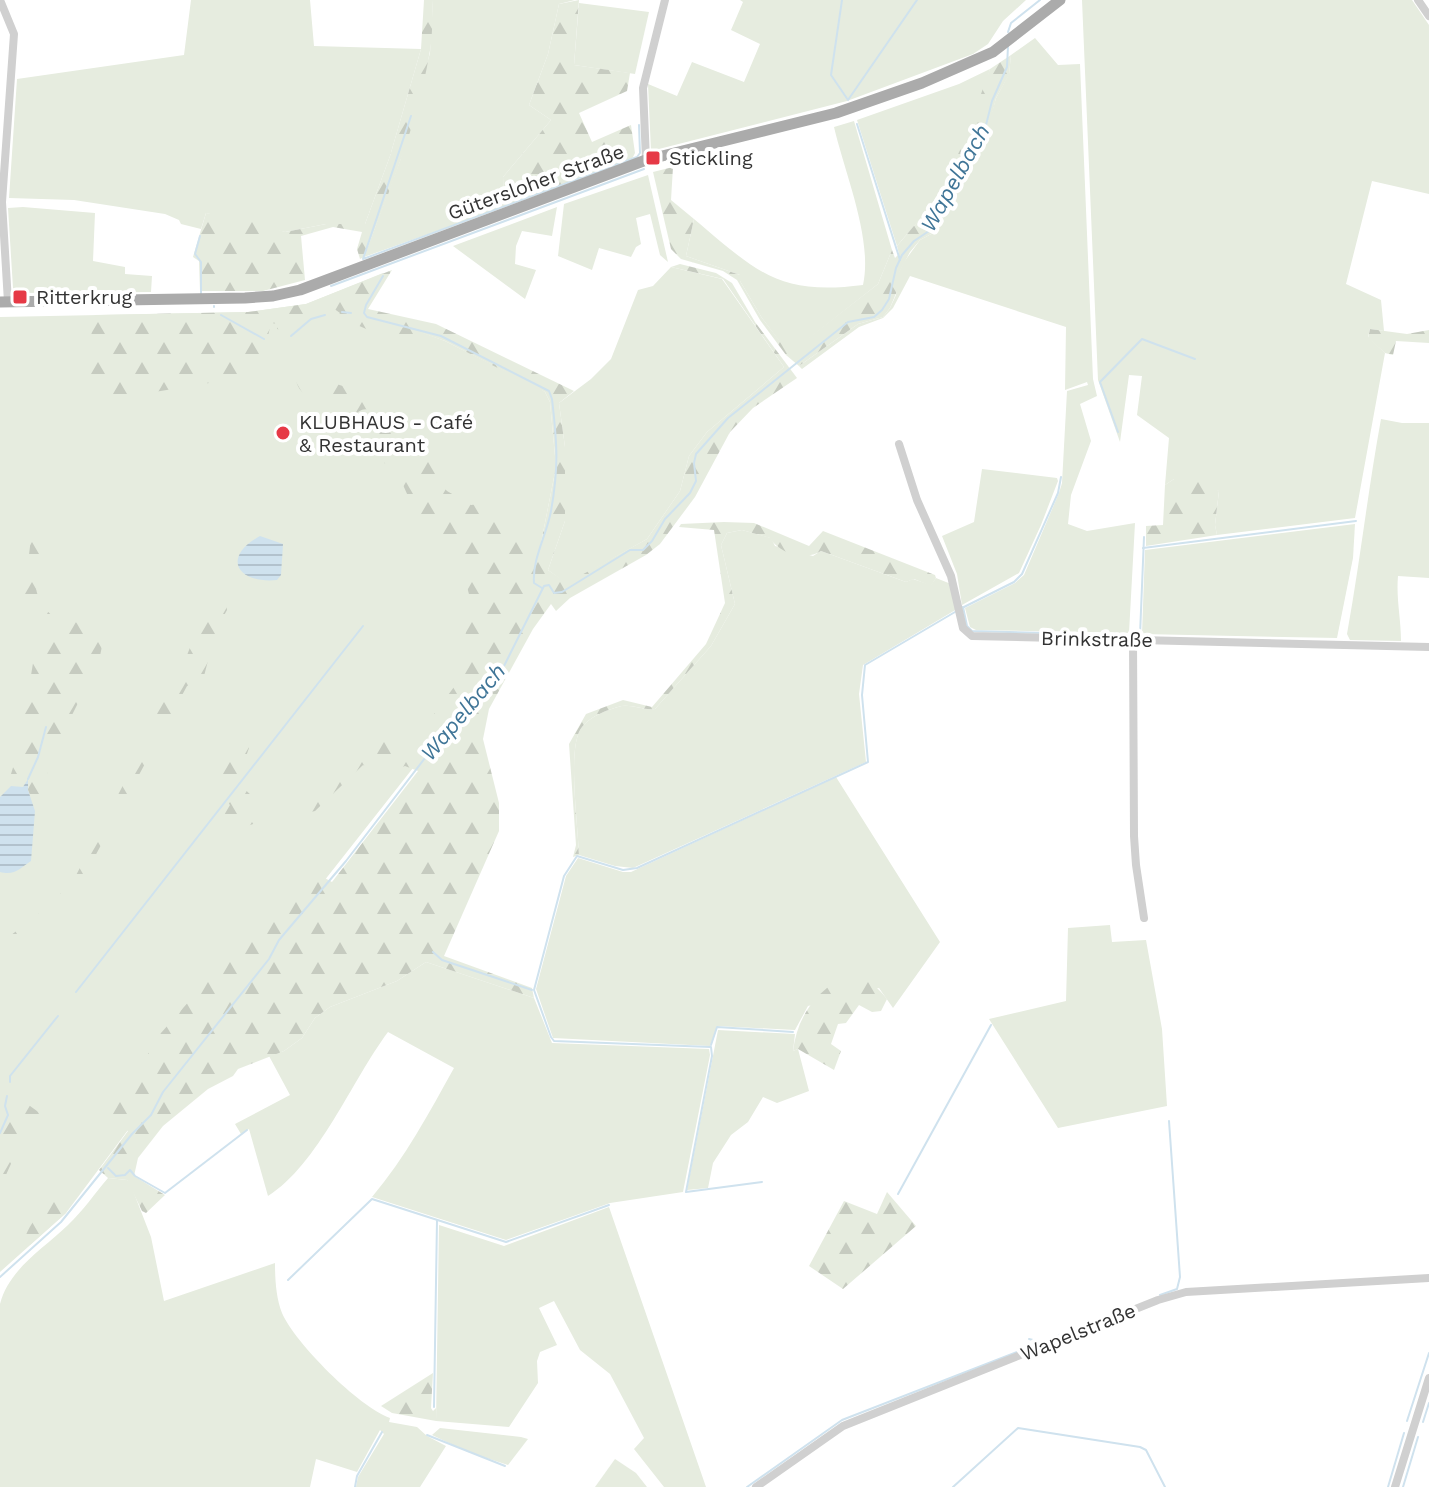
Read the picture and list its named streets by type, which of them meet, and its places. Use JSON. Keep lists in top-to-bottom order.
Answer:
{
  "streets": {
    "main road": ["Gütersloher Straße"],
    "street": ["Brinkstraße", "Wapelstraße"]
  },
  "water": ["Wapelbach"],
  "places": {
    "transit": ["Stickling", "Ritterkrug"],
    "other": ["KLUBHAUS - Café & Restaurant"]
  }
}
